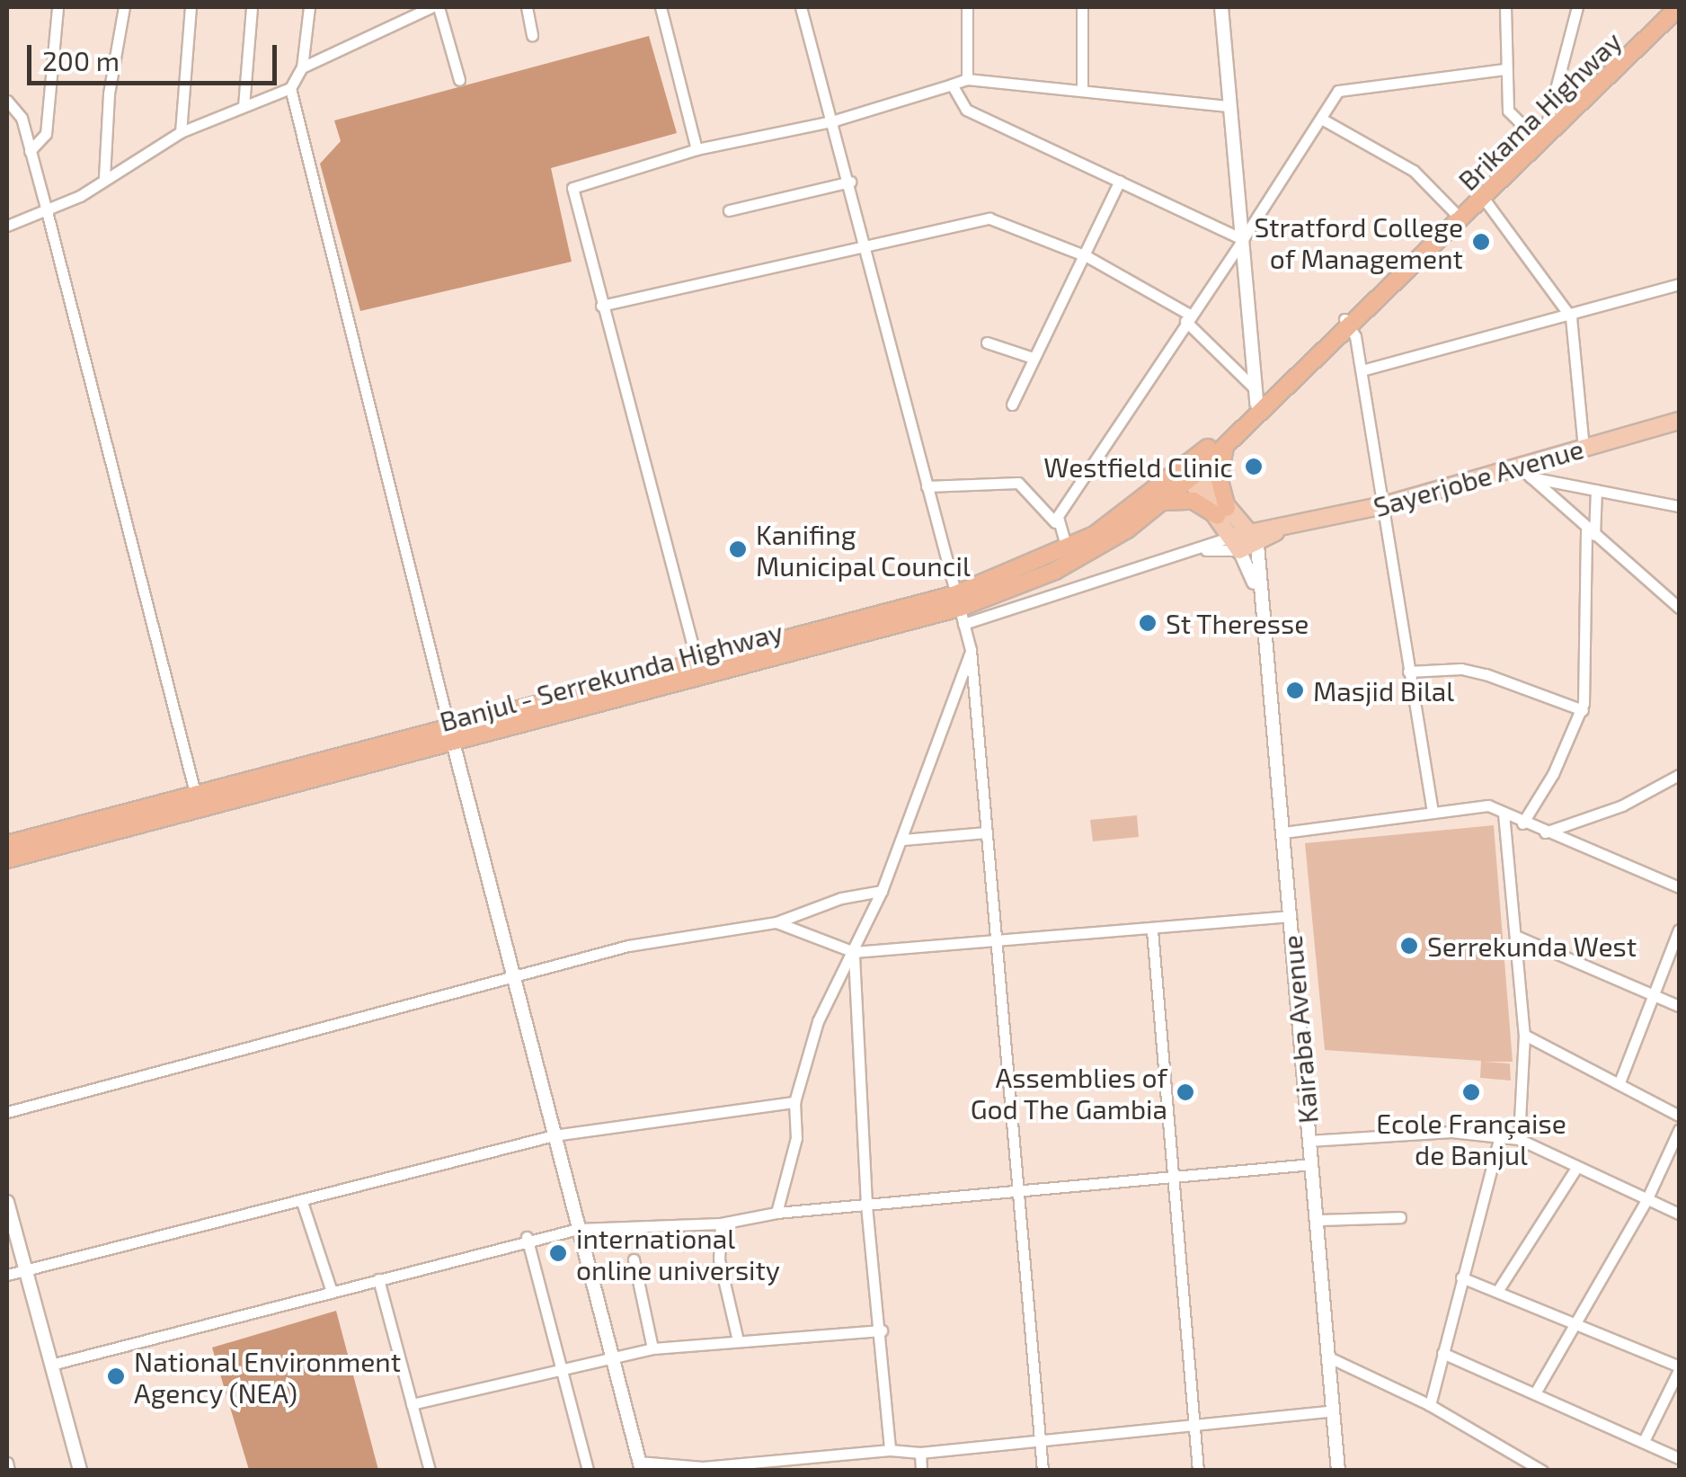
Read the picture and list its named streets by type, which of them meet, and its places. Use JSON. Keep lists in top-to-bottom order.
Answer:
{
  "streets": {
    "highway": ["Brikama Highway", "Banjul - Serrekunda Highway"],
    "main road": ["Sayerjobe Avenue", "Kairaba Avenue"]
  },
  "crossings": [
    ["Brikama Highway", "Banjul - Serrekunda Highway"],
    ["Brikama Highway", "Kairaba Avenue"],
    ["Sayerjobe Avenue", "Kairaba Avenue"],
    ["Banjul - Serrekunda Highway", "Kairaba Avenue"]
  ],
  "places": [
    "Stratford College of Management",
    "Westfield Clinic",
    "Kanifing Municipal Council",
    "St Theresse",
    "Masjid Bilal",
    "Serrekunda West",
    "Assemblies of God The Gambia",
    "Ecole Française de Banjul",
    "international online university",
    "National Environment Agency (NEA)"
  ],
  "scale_bar": "200 m"
}
